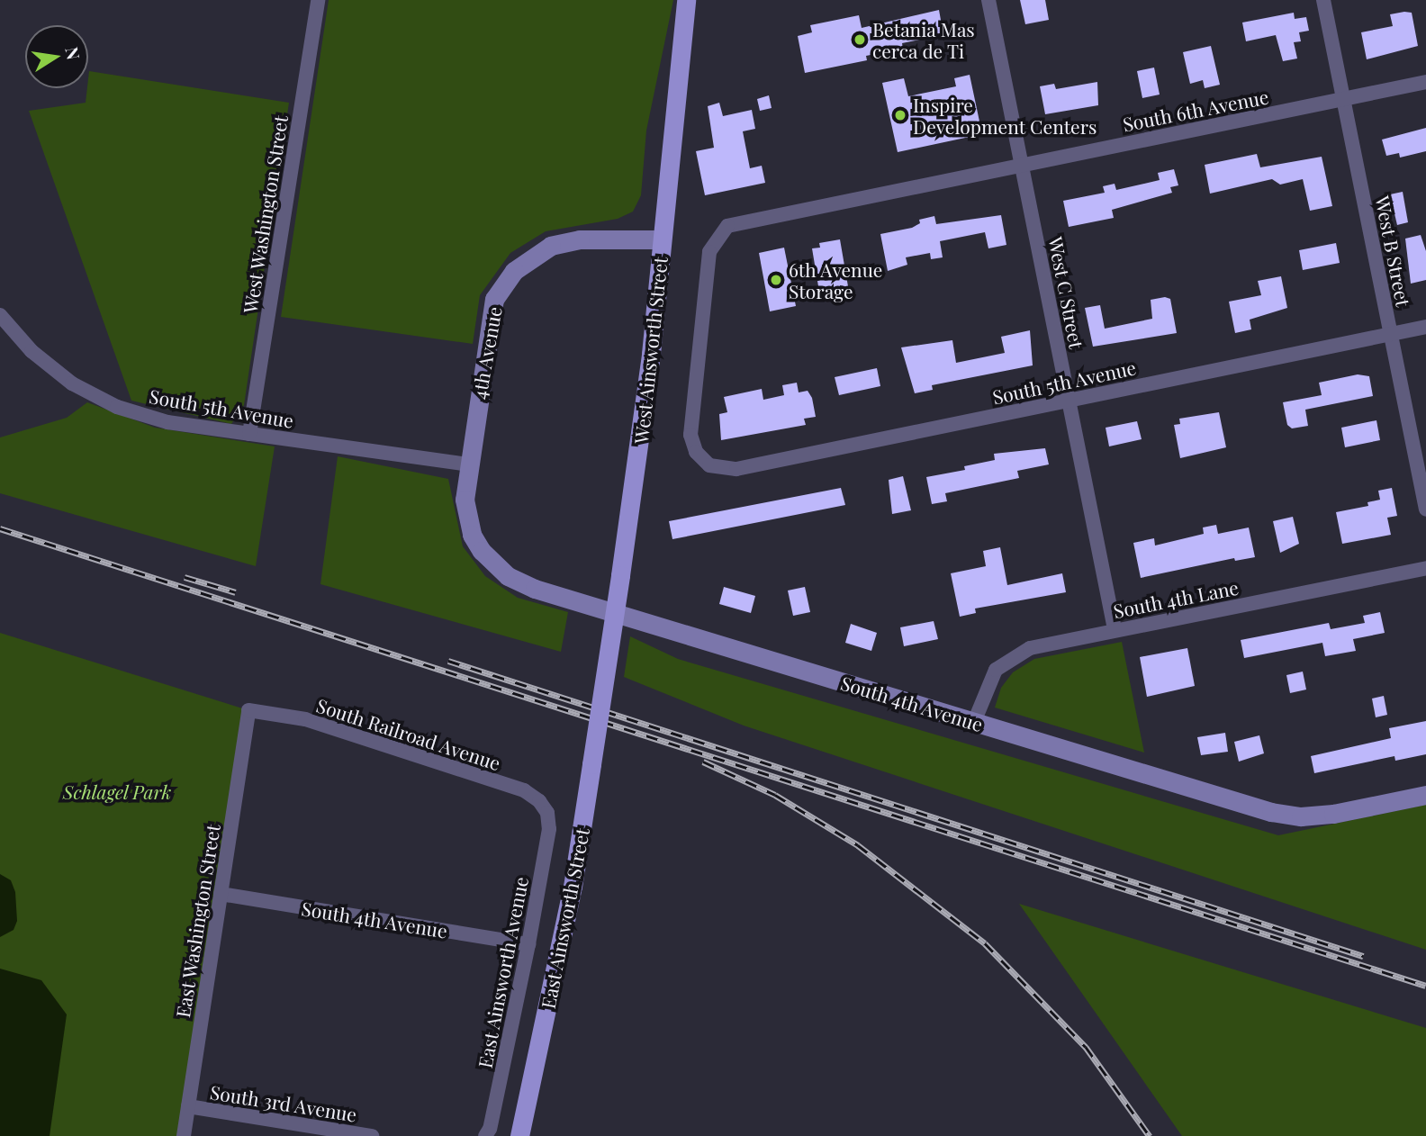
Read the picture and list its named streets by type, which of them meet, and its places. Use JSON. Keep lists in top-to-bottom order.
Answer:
{
  "streets": {
    "main road": ["West Ainsworth Street", "East Ainsworth Street"],
    "street": [
      "South 6th Avenue",
      "West Washington Street",
      "West B Street",
      "West C Street",
      "4th Avenue",
      "South 5th Avenue",
      "South 4th Lane",
      "South 4th Avenue",
      "South Railroad Avenue",
      "East Washington Street",
      "East Ainsworth Avenue",
      "South 3rd Avenue"
    ]
  },
  "crossings": [
    ["South 6th Avenue", "West B Street"],
    ["South 6th Avenue", "West C Street"],
    ["South 6th Avenue", "South 5th Avenue"],
    ["West Washington Street", "South 5th Avenue"],
    ["West B Street", "South 5th Avenue"],
    ["West C Street", "South 5th Avenue"],
    ["West C Street", "South 4th Lane"],
    ["West Ainsworth Street", "4th Avenue"],
    ["West Ainsworth Street", "East Ainsworth Street"],
    ["4th Avenue", "South 5th Avenue"],
    ["4th Avenue", "South 4th Avenue"],
    ["South 5th Avenue", "South 4th Avenue"],
    ["South 4th Lane", "South 4th Avenue"],
    ["South 4th Avenue", "East Washington Street"],
    ["South 4th Avenue", "East Ainsworth Avenue"],
    ["South Railroad Avenue", "East Washington Street"],
    ["South Railroad Avenue", "East Ainsworth Avenue"],
    ["East Washington Street", "South 3rd Avenue"]
  ],
  "parks": ["Schlagel Park"],
  "places": ["Betania Mas cerca de Ti", "Inspire Development Centers", "6th Avenue Storage"],
  "north": "right"
}
